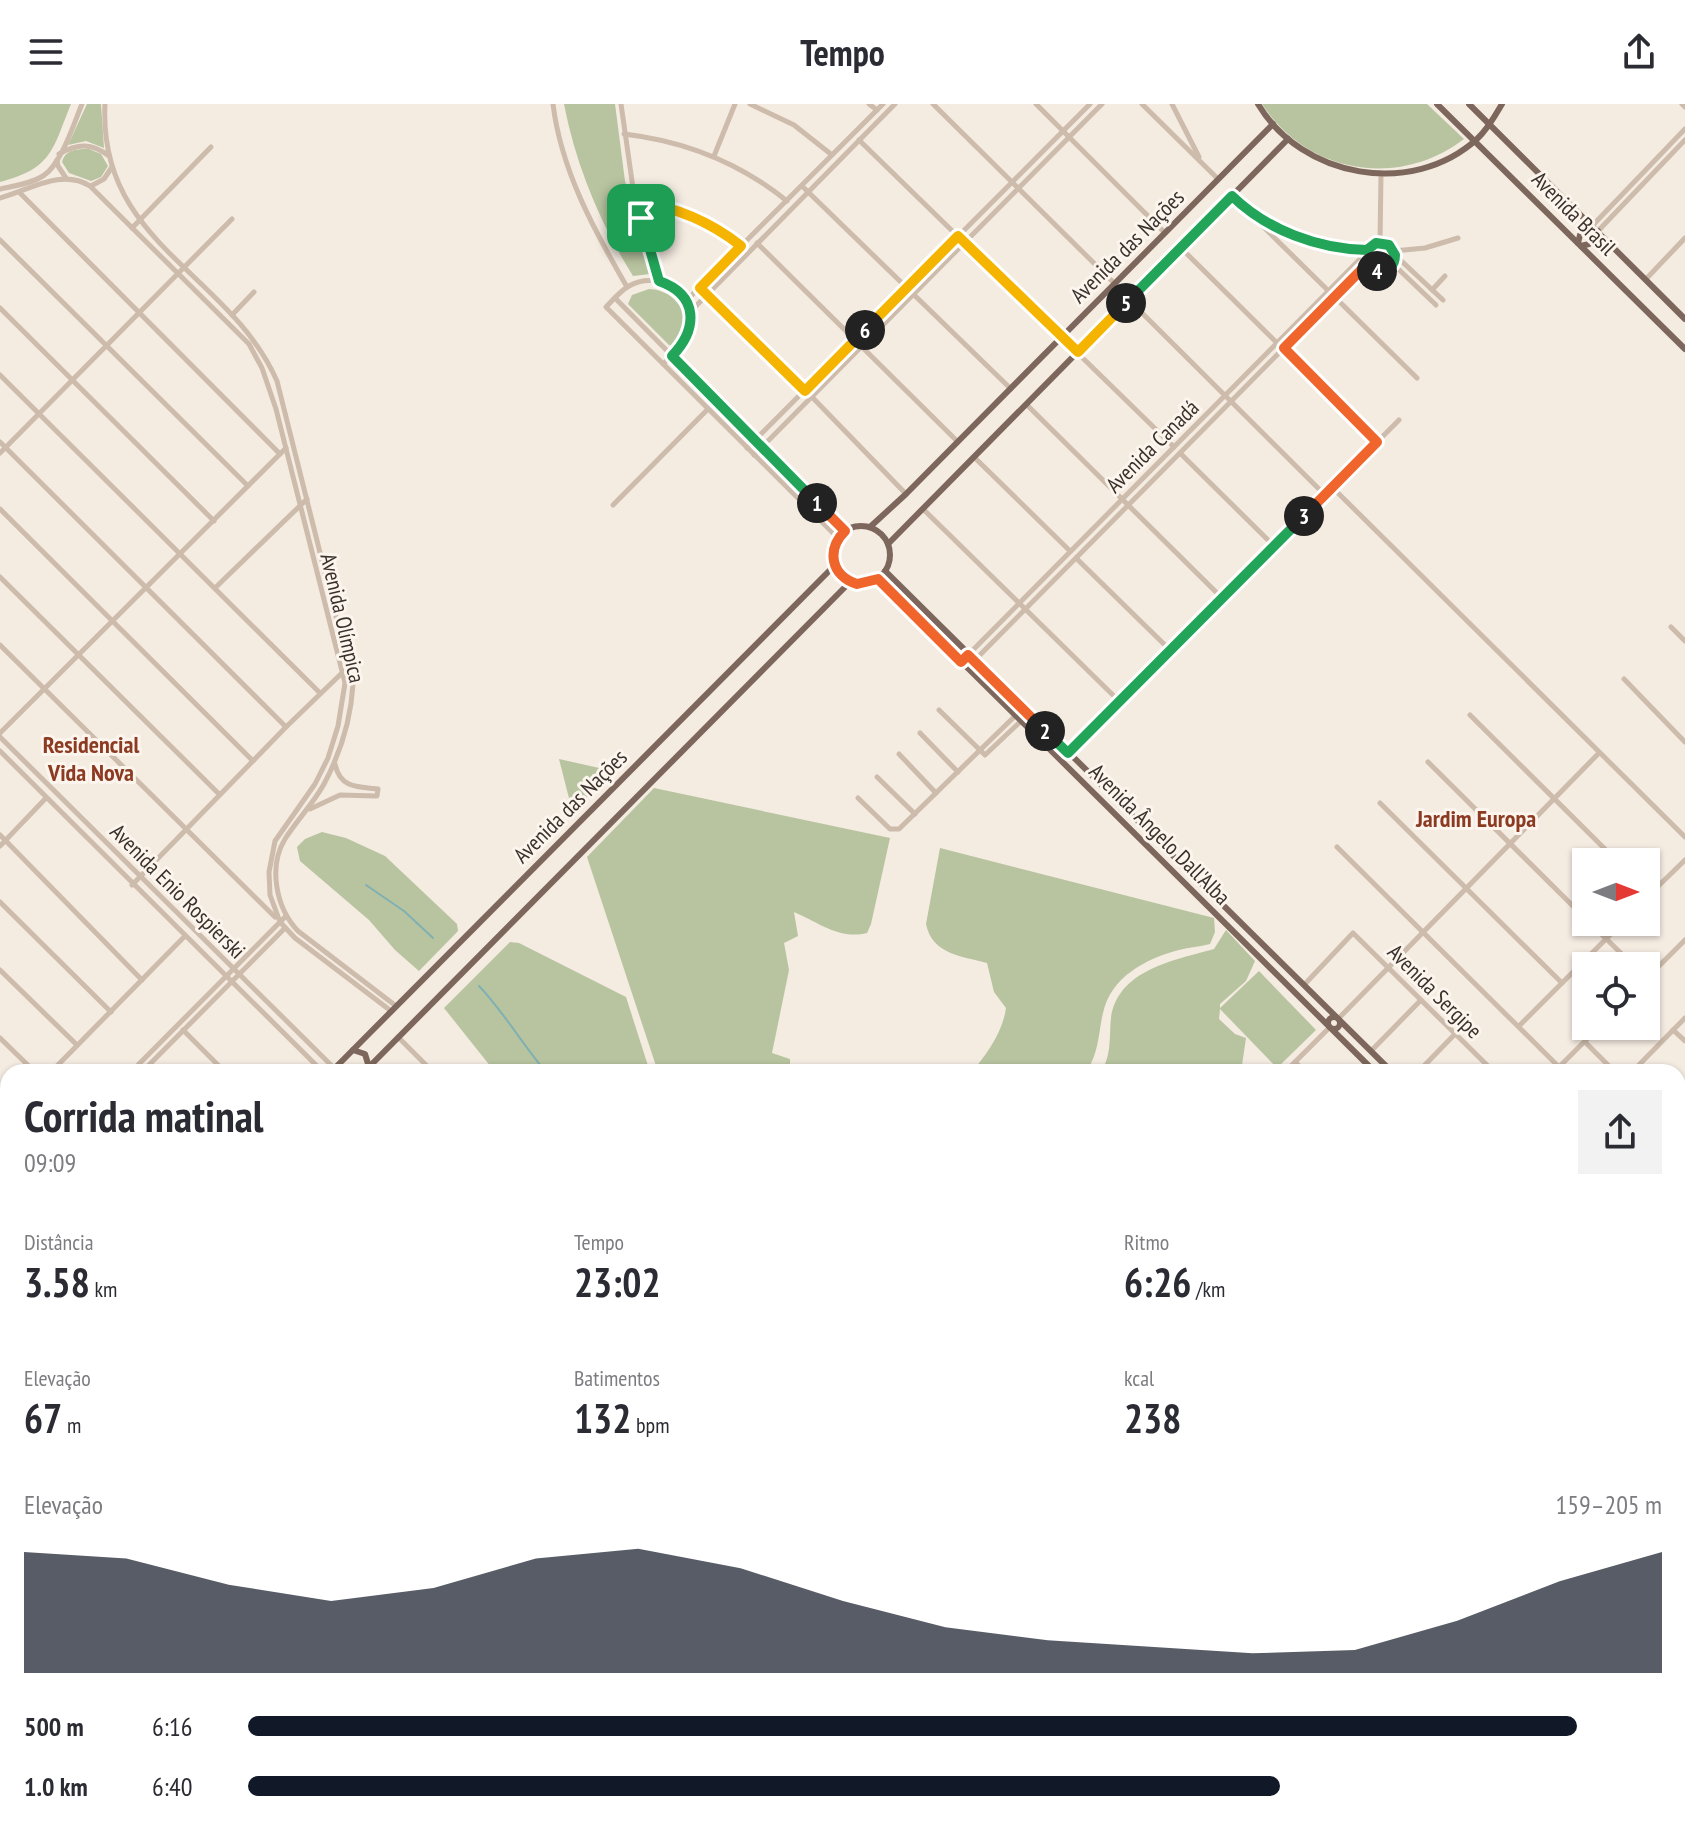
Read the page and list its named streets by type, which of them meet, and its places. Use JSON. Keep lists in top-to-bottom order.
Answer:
{
  "streets": {
    "main road": ["Avenida Brasil", "Avenida das Nações", "Avenida Ângelo Dall'Alba"],
    "street": [
      "Avenida Canadá",
      "Avenida Olímpica",
      "Avenida Enio Rospierski",
      "Avenida Sergipe"
    ]
  },
  "crossings": [
    ["Avenida das Nações", "Avenida Ângelo Dall'Alba"],
    ["Avenida Canadá", "Avenida Ângelo Dall'Alba"],
    ["Avenida Ângelo Dall'Alba", "Avenida Sergipe"]
  ],
  "districts": ["Residencial Vida Nova", "Jardim Europa"],
  "north": "right",
  "page": {
    "header": "Tempo",
    "pins": [
      "4",
      "5",
      "6",
      "1",
      "3",
      "2"
    ],
    "heading": ["Corrida matinal", "09:09"],
    "stats": [
      ["Distância", "3.58 km"],
      ["Tempo", "23:02"],
      ["Ritmo", "6:26 /km"],
      ["Elevação", "67 m"],
      ["Batimentos", "132 bpm"],
      ["kcal", "238"]
    ],
    "chart": ["Elevação", "159–205 m"],
    "list": [
      {
        "name": "500 m",
        "note": "6:16"
      },
      {
        "name": "1.0 km",
        "note": "6:40"
      }
    ]
  }
}
